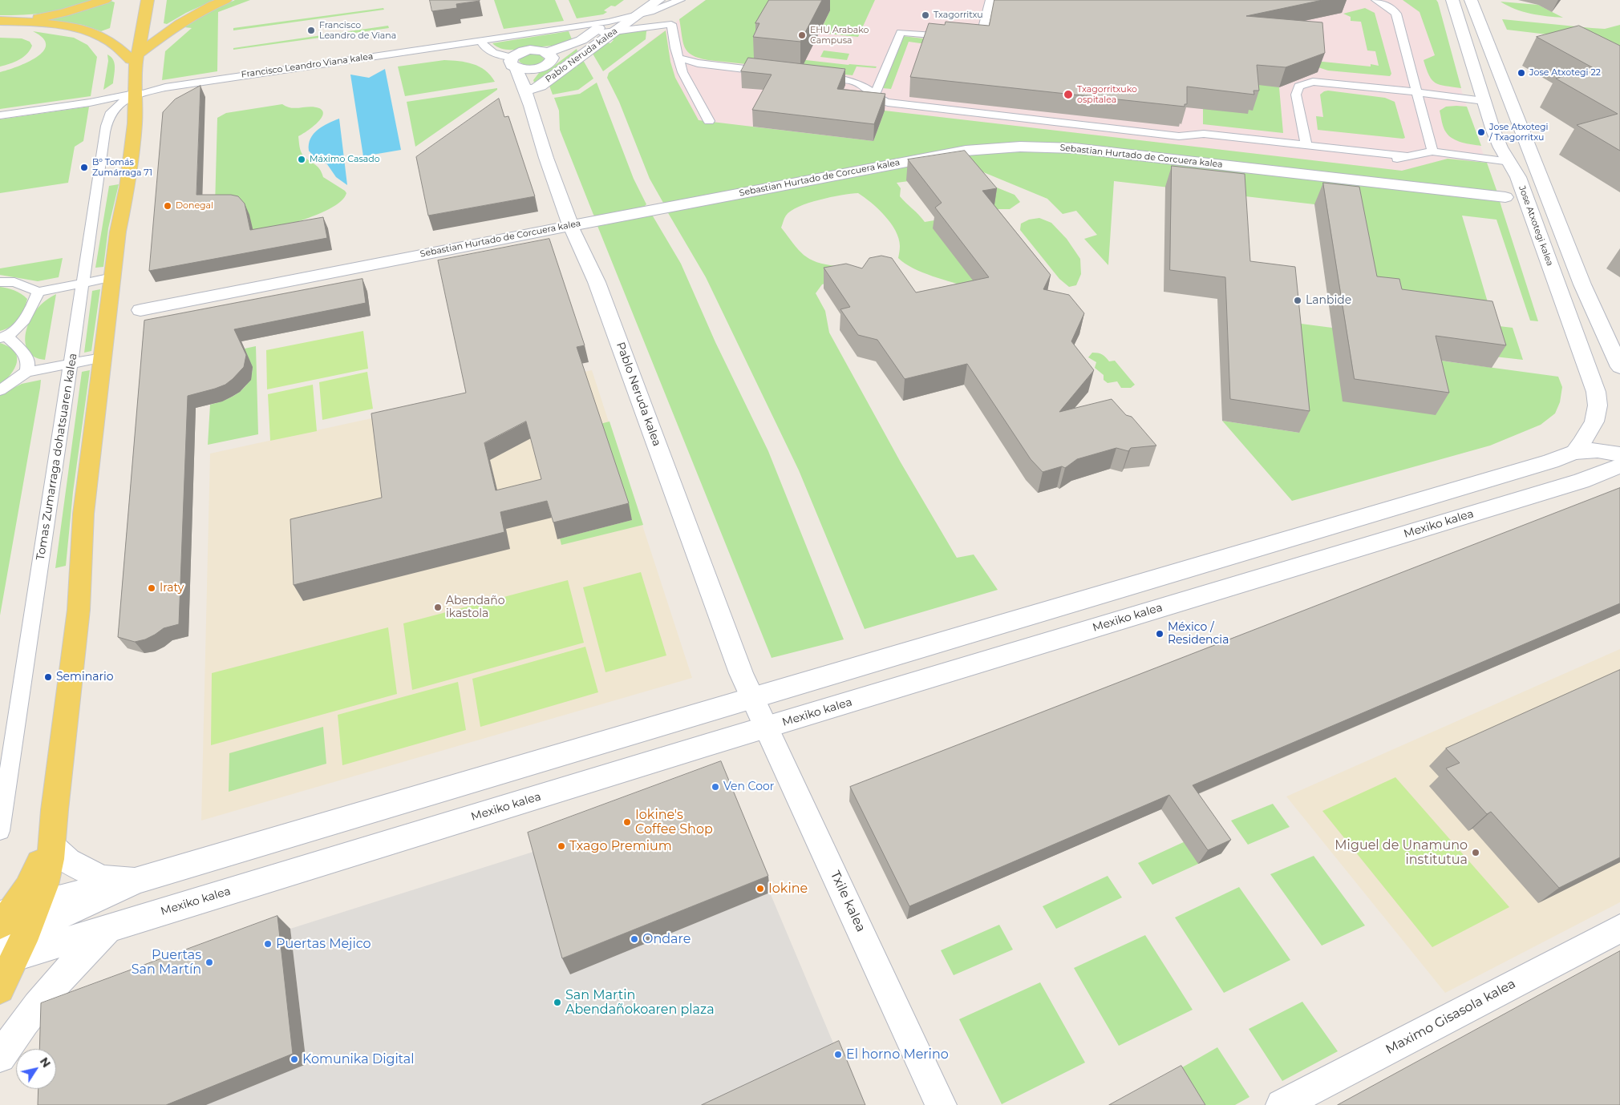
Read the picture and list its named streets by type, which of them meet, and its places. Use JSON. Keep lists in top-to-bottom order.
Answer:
{
  "streets": {
    "main road": [
      "Pablo Neruda kalea",
      "Francisco Leandro Viana kalea",
      "Sebastian Hurtado de Corcuera kalea",
      "Jose Atxotegi kalea",
      "Mexiko kalea",
      "Txile kalea",
      "Maximo Gisasola kalea"
    ],
    "lane": ["Tomas Zumarraga dohatsuaren kalea"]
  },
  "crossings": [
    ["Pablo Neruda kalea", "Francisco Leandro Viana kalea"],
    ["Pablo Neruda kalea", "Sebastian Hurtado de Corcuera kalea"],
    ["Pablo Neruda kalea", "Txile kalea"],
    ["Francisco Leandro Viana kalea", "Tomas Zumarraga dohatsuaren kalea"],
    ["Mexiko kalea", "Txile kalea"]
  ],
  "places": [
    "Txagorritxu",
    "Francisco Leandro de Viana",
    "EHU Arabako Campusa",
    "Jose Atxotegi 22",
    "Txagorritxuko ospitalea",
    "Jose Atxotegi / Txagorritxu",
    "Máximo Casado",
    "Bº Tomás Zumárraga 71",
    "Donegal",
    "Lanbide",
    "Iraty",
    "Abendaño ikastola",
    "México / Residencia",
    "Seminario",
    "Ven Coor",
    "Iokine's Coffee Shop",
    "Txago Premium",
    "Miguel de Unamuno institutua",
    "Iokine",
    "Ondare",
    "Puertas Mejico",
    "Puertas San Martín",
    "San Martin Abendañokoaren plaza",
    "El horno Merino",
    "Komunika Digital"
  ],
  "north": "top right"
}
